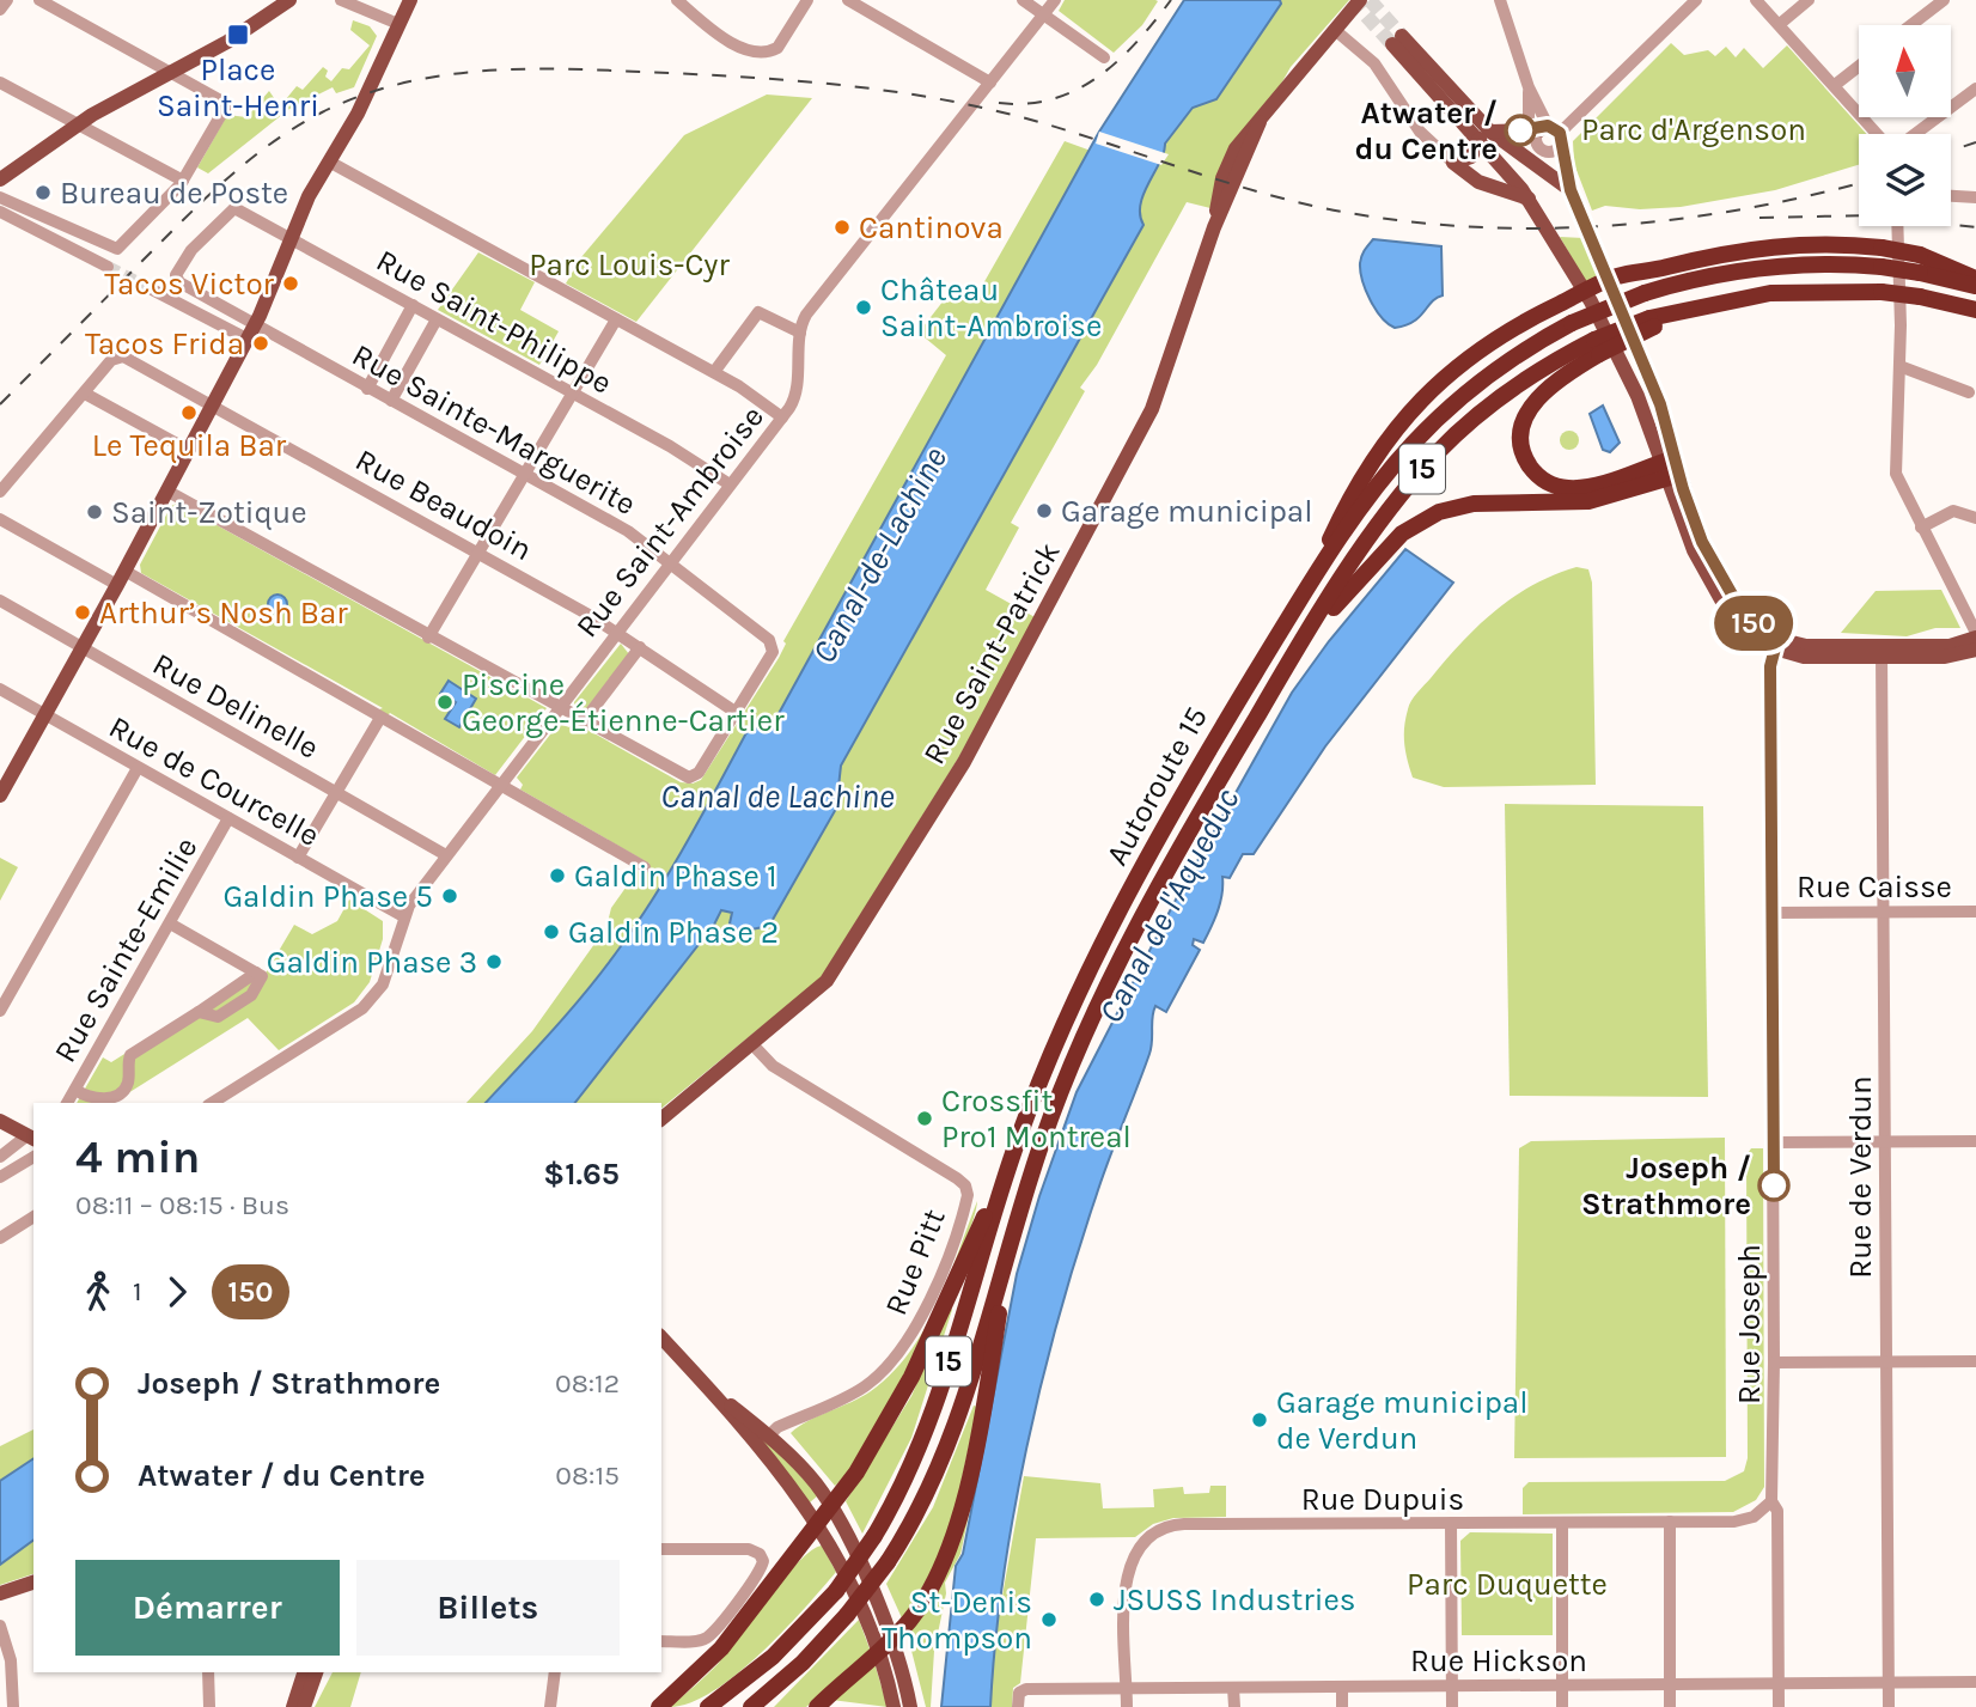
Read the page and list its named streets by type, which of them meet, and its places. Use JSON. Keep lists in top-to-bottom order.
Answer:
{
  "streets": {
    "highway": ["15", "Autoroute 15"],
    "main road": ["Rue Saint-Patrick"],
    "street": [
      "Rue Saint-Philippe",
      "Rue Sainte-Marguerite",
      "Rue Beaudoin",
      "Rue Saint-Ambroise",
      "Rue Delinelle",
      "Rue de Courcelle",
      "Rue Caisse",
      "Rue Sainte-Emilie",
      "Rue de Verdun",
      "Rue Pitt",
      "Rue Joseph",
      "Rue Dupuis",
      "Rue Hickson"
    ]
  },
  "crossings": [
    ["Rue Saint-Philippe", "Rue Sainte-Marguerite"],
    ["Rue Saint-Philippe", "Rue Saint-Ambroise"],
    ["Rue Sainte-Marguerite", "Rue Beaudoin"],
    ["Rue Sainte-Marguerite", "Rue Saint-Ambroise"],
    ["Rue Beaudoin", "Rue Saint-Ambroise"],
    ["Rue Saint-Ambroise", "Rue Delinelle"],
    ["Rue Saint-Ambroise", "Rue de Courcelle"],
    ["Rue Saint-Patrick", "Rue Pitt"],
    ["Rue de Courcelle", "Rue Sainte-Emilie"],
    ["Rue Caisse", "Rue de Verdun"],
    ["Rue Caisse", "Rue Joseph"],
    ["Rue de Verdun", "Rue Hickson"],
    ["Rue Joseph", "Rue Dupuis"],
    ["Rue Joseph", "Rue Hickson"],
    ["Rue Dupuis", "Rue Hickson"]
  ],
  "water": ["Canal-de-Lachine", "Canal de Lachine", "Canal de l'Aqueduc"],
  "parks": ["Parc d'Argenson", "Parc Louis-Cyr", "Parc Duquette"],
  "places": {
    "transit": ["Place Saint-Henri"],
    "other": [
      "Atwater / du Centre",
      "Bureau de Poste",
      "Cantinova",
      "Tacos Victor",
      "Château Saint-Ambroise",
      "Tacos Frida",
      "Le Tequila Bar",
      "Garage municipal",
      "Saint-Zotique",
      "Arthur’s Nosh Bar",
      "Piscine George-Étienne-Cartier",
      "Galdin Phase 1",
      "Galdin Phase 5",
      "Galdin Phase 2",
      "Galdin Phase 3",
      "Crossfit Pro1 Montreal",
      "Joseph / Strathmore",
      "Garage municipal de Verdun",
      "JSUSS Industries",
      "St-Denis Thompson"
    ]
  },
  "lines": ["bus line 150"],
  "north": "top",
  "page": {
    "on_map": "150",
    "heading": ["4 min", "08:11 – 08:15 · Bus", "$1.65"],
    "legs": ["1", "150"],
    "list": [
      {
        "name": "Joseph / Strathmore",
        "value": "08:12"
      },
      {
        "name": "Atwater / du Centre",
        "value": "08:15"
      }
    ],
    "buttons": ["Démarrer", "Billets"]
  }
}
